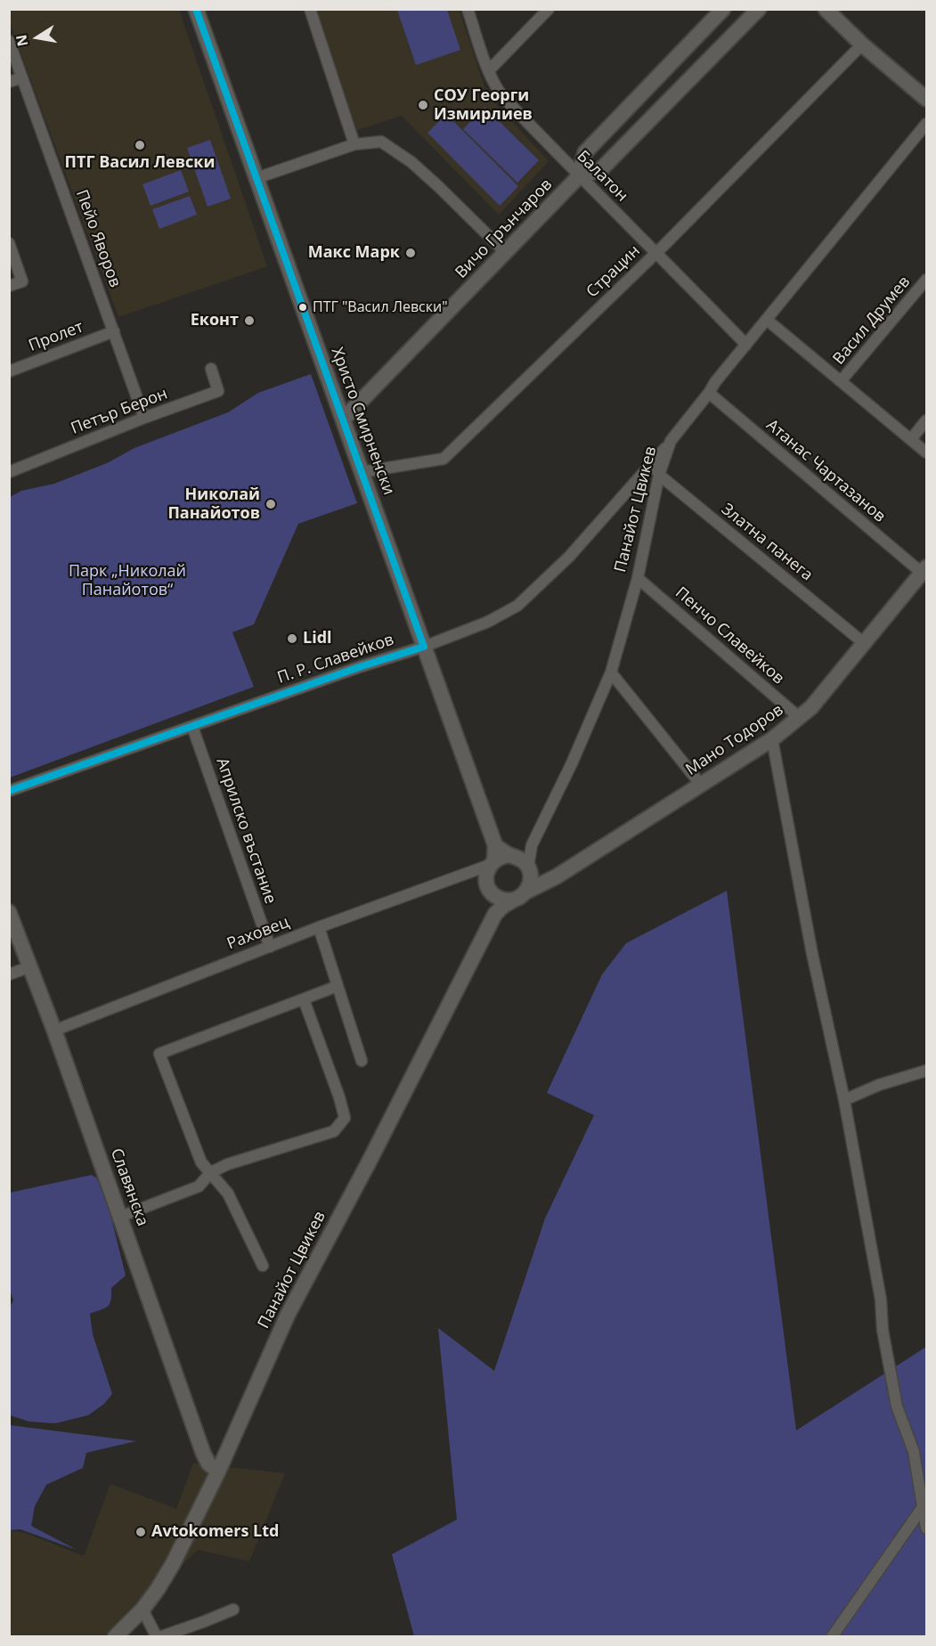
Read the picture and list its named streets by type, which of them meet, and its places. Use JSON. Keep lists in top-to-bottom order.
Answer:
{
  "streets": {
    "street": [
      "Балатон",
      "Вичо Грънчаров",
      "Пейо Яворов",
      "Страцин",
      "Васил Друмев",
      "Пролет",
      "Петър Берон",
      "Христо Смирненски",
      "Атанас Чартазанов",
      "Панайот Цвикев",
      "Златна панега",
      "Пенчо Славейков",
      "П. Р. Славейков",
      "Мано Тодоров",
      "Априлско въстание",
      "Раховец",
      "Славянска"
    ]
  },
  "crossings": [
    ["Балатон", "Вичо Грънчаров"],
    ["Балатон", "Страцин"],
    ["Балатон", "Панайот Цвикев"],
    ["Вичо Грънчаров", "Христо Смирненски"],
    ["Пейо Яворов", "Пролет"],
    ["Пейо Яворов", "Петър Берон"],
    ["Страцин", "Христо Смирненски"],
    ["Христо Смирненски", "Панайот Цвикев"],
    ["Христо Смирненски", "П. Р. Славейков"],
    ["Христо Смирненски", "Мано Тодоров"],
    ["Христо Смирненски", "Раховец"],
    ["Атанас Чартазанов", "Панайот Цвикев"],
    ["Атанас Чартазанов", "Мано Тодоров"],
    ["Панайот Цвикев", "Златна панега"],
    ["Панайот Цвикев", "Пенчо Славейков"],
    ["Панайот Цвикев", "П. Р. Славейков"],
    ["Панайот Цвикев", "Мано Тодоров"],
    ["Панайот Цвикев", "Раховец"],
    ["Панайот Цвикев", "Славянска"],
    ["Златна панега", "П. Р. Славейков"],
    ["Златна панега", "Мано Тодоров"],
    ["Пенчо Славейков", "Мано Тодоров"],
    ["П. Р. Славейков", "Априлско въстание"],
    ["Мано Тодоров", "Раховец"],
    ["Априлско въстание", "Раховец"],
    ["Раховец", "Славянска"]
  ],
  "parks": ["Парк „Николай Панайотов“"],
  "places": [
    "СОУ Георги Измирлиев",
    "ПТГ Васил Левски",
    "Макс Марк",
    "ПТГ \"Васил Левски\"",
    "Еконт",
    "Николай Панайотов",
    "Lidl",
    "Avtokomers Ltd"
  ],
  "north": "left"
}
